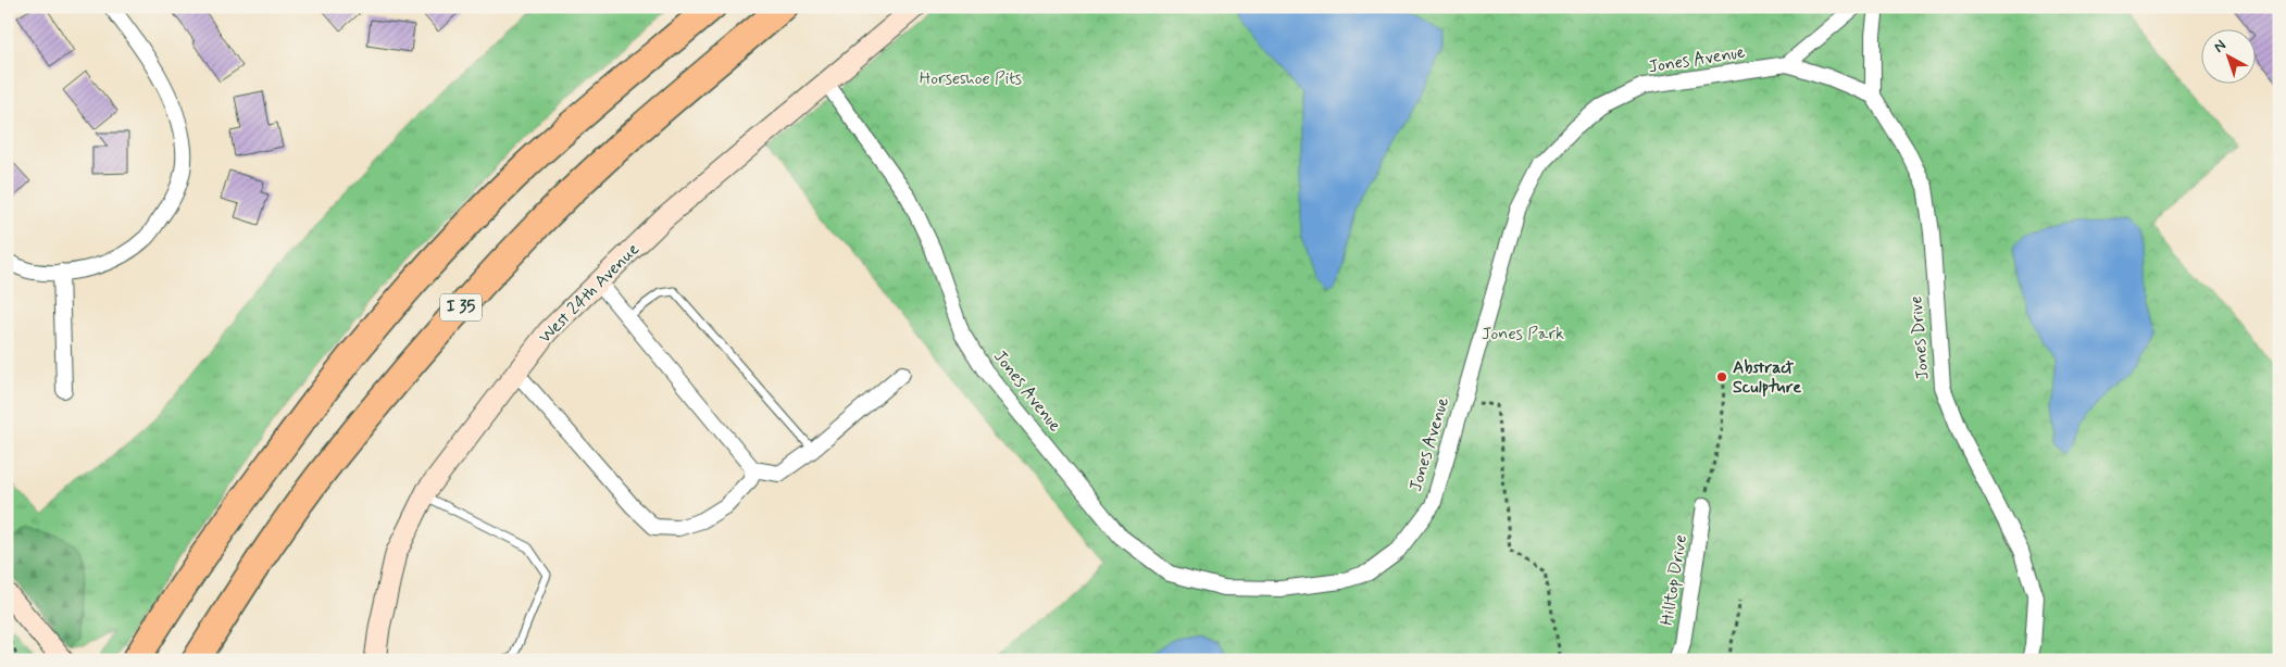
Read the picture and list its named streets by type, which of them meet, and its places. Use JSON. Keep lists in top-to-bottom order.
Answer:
{
  "streets": {
    "highway": ["I 35"],
    "street": [
      "Jones Avenue",
      "West 24th Avenue",
      "Jones Drive",
      "Hilltop Drive"
    ]
  },
  "crossings": [
    ["Jones Avenue", "West 24th Avenue"]
  ],
  "parks": ["Horseshoe Pits", "Jones Park"],
  "places": ["Abstract Sculpture"],
  "north": "top left"
}
